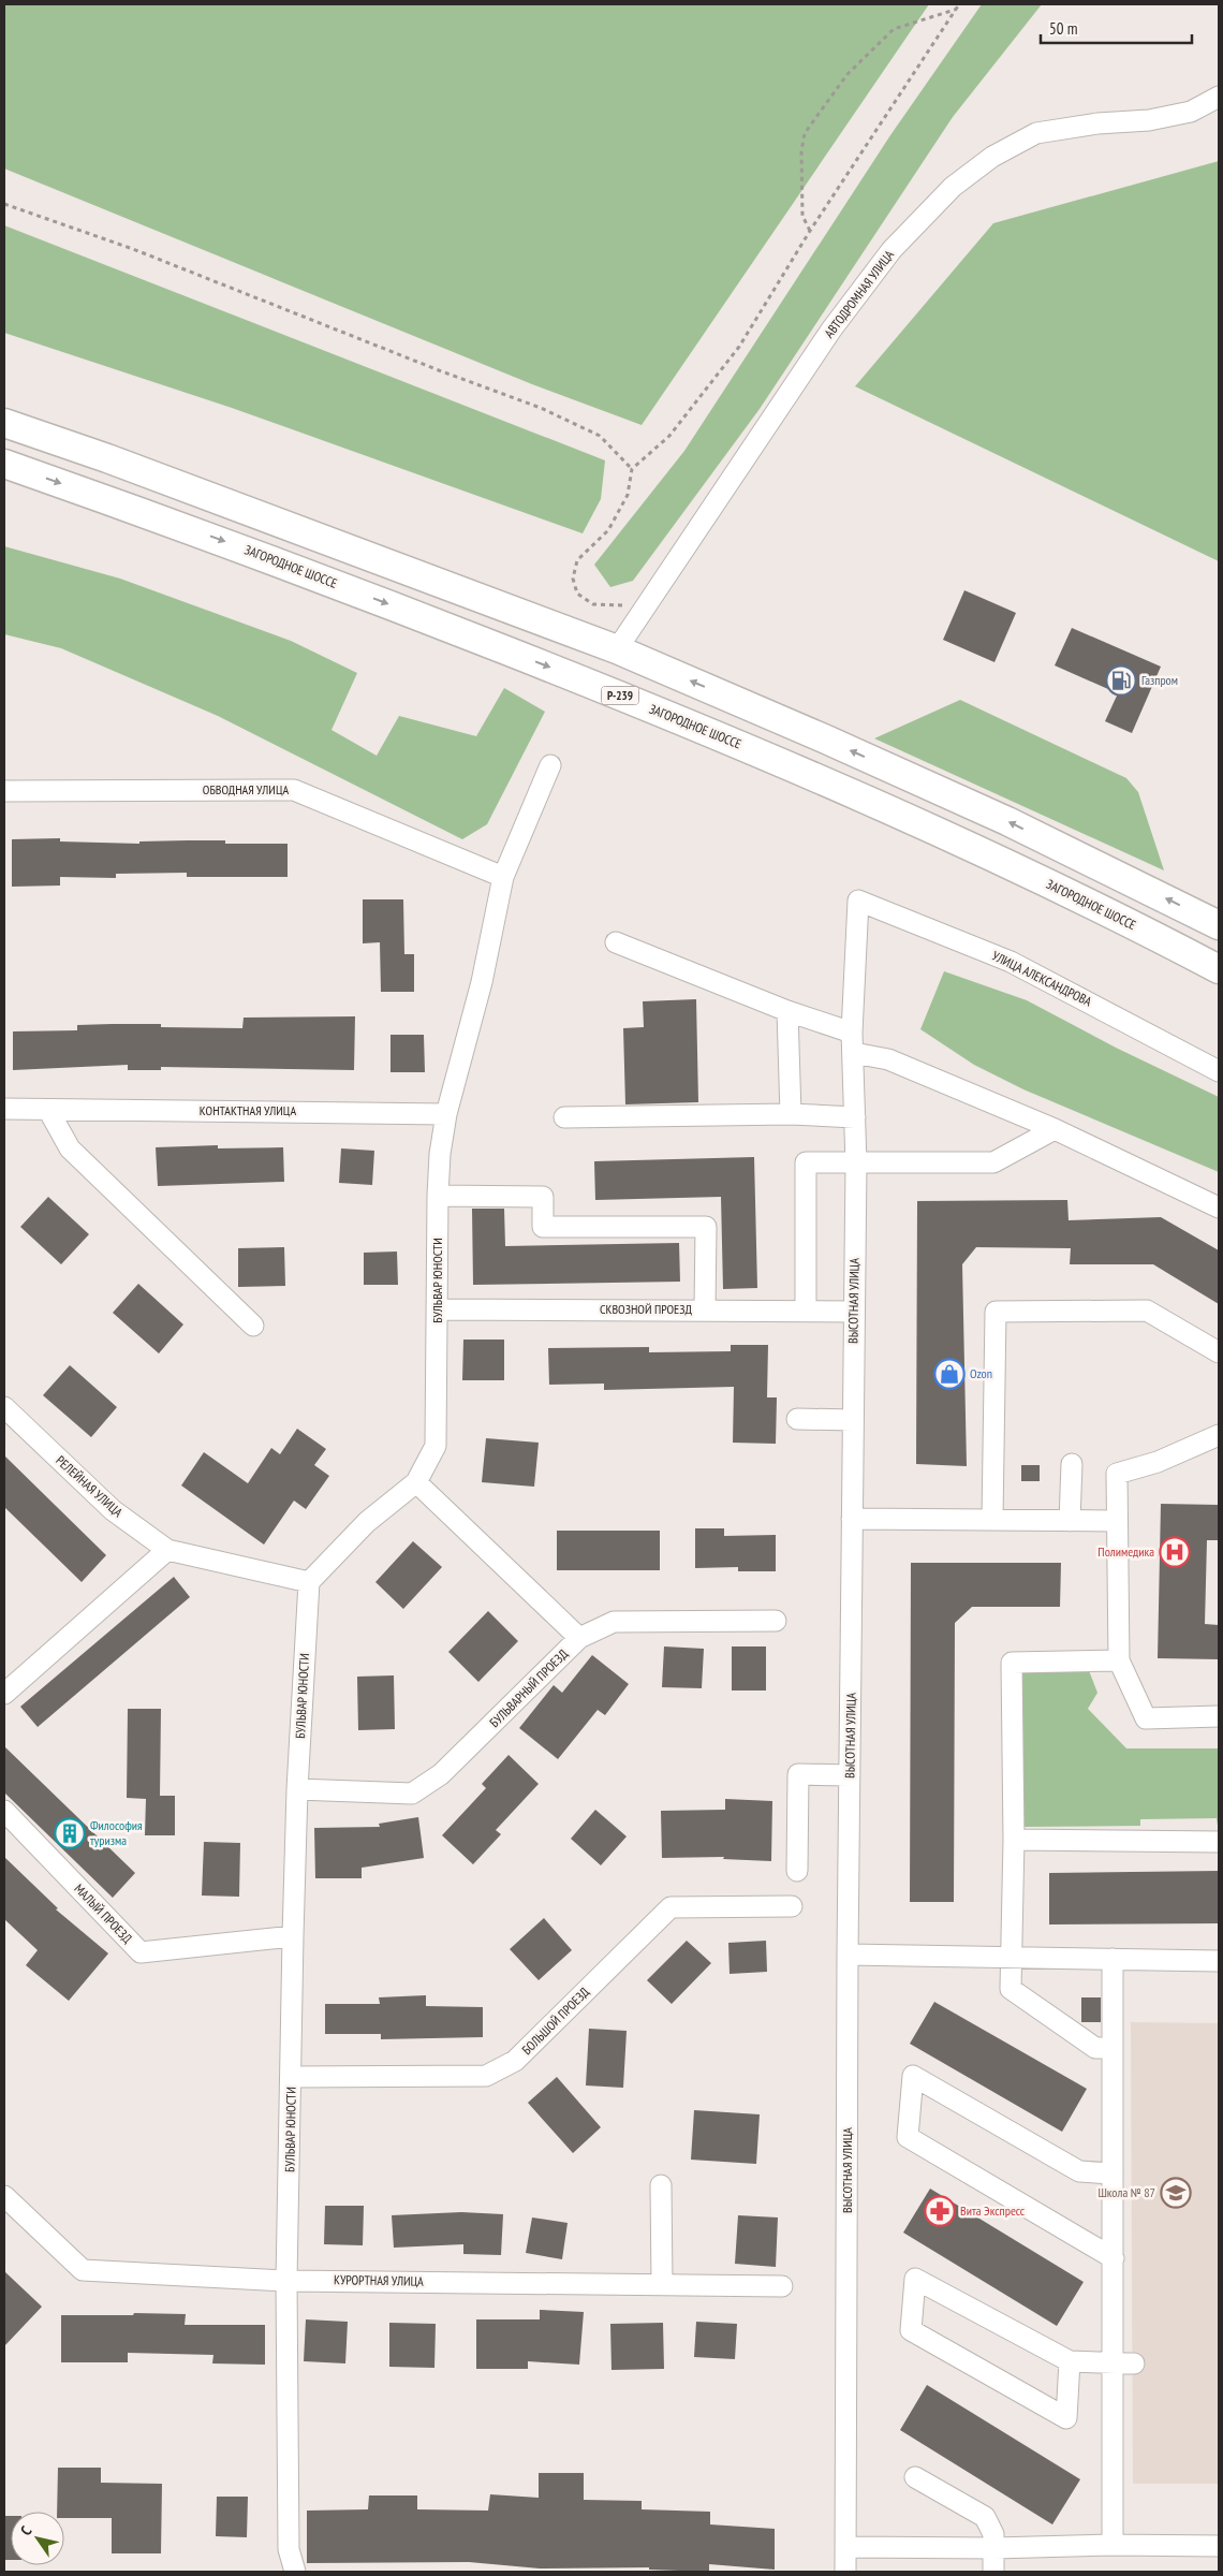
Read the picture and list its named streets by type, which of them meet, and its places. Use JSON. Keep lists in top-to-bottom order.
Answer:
{
  "streets": {
    "highway": ["ЗАГОРОДНОЕ ШОССЕ", "Р-239"],
    "street": [
      "АВТОДРОМНАЯ УЛИЦА",
      "ОБВОДНАЯ УЛИЦА",
      "УЛИЦА АЛЕКСАНДРОВА",
      "КОНТАКТНАЯ УЛИЦА",
      "БУЛЬВАР ЮНОСТИ",
      "ВЫСОТНАЯ УЛИЦА",
      "СКВОЗНОЙ ПРОЕЗД",
      "РЕЛЕЙНАЯ УЛИЦА",
      "БУЛЬВАРНЫЙ ПРОЕЗД",
      "МАЛЫЙ ПРОЕЗД",
      "БОЛЬШОЙ ПРОЕЗД",
      "КУРОРТНАЯ УЛИЦА"
    ]
  },
  "crossings": [
    ["ОБВОДНАЯ УЛИЦА", "БУЛЬВАР ЮНОСТИ"],
    ["УЛИЦА АЛЕКСАНДРОВА", "ВЫСОТНАЯ УЛИЦА"],
    ["КОНТАКТНАЯ УЛИЦА", "БУЛЬВАР ЮНОСТИ"],
    ["БУЛЬВАР ЮНОСТИ", "СКВОЗНОЙ ПРОЕЗД"],
    ["БУЛЬВАР ЮНОСТИ", "РЕЛЕЙНАЯ УЛИЦА"],
    ["БУЛЬВАР ЮНОСТИ", "БУЛЬВАРНЫЙ ПРОЕЗД"],
    ["БУЛЬВАР ЮНОСТИ", "МАЛЫЙ ПРОЕЗД"],
    ["БУЛЬВАР ЮНОСТИ", "БОЛЬШОЙ ПРОЕЗД"],
    ["БУЛЬВАР ЮНОСТИ", "КУРОРТНАЯ УЛИЦА"],
    ["ВЫСОТНАЯ УЛИЦА", "СКВОЗНОЙ ПРОЕЗД"]
  ],
  "places": {
    "fuel station": ["Газпром"],
    "shop": ["Ozon"],
    "hospital": ["Полимедика"],
    "building": ["Философия туризма"],
    "school or university": ["Школа № 87"],
    "pharmacy": ["Вита Экспресс"]
  },
  "scale_bar": "50 m",
  "north": "top left"
}
